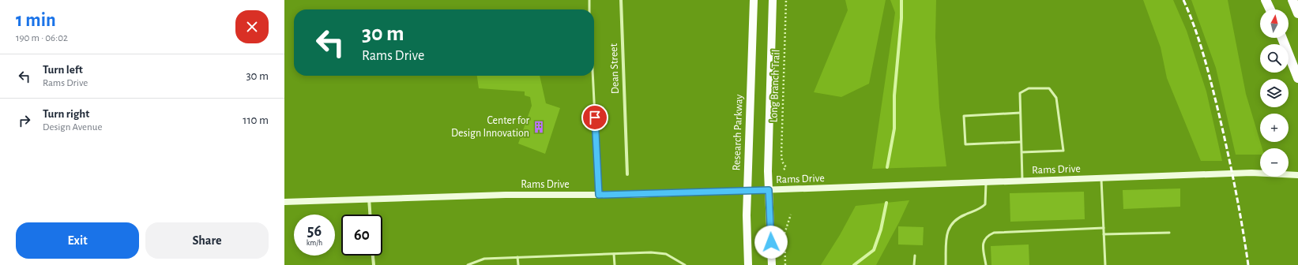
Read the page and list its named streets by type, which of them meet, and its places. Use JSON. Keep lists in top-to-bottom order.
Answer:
{
  "streets": {
    "main road": ["Research Parkway", "Rams Drive"],
    "street": ["Dean Street"],
    "path": ["Long Branch Trail"]
  },
  "crossings": [
    ["Research Parkway", "Rams Drive"]
  ],
  "places": {
    "building": ["Center for Design Innovation"]
  },
  "north": "top",
  "page": {
    "heading": ["1 min", "190 m · 06:02"],
    "map_buttons": ["+", "−"],
    "turn": ["30 m", "Rams Drive"],
    "list": [
      {
        "name": "Turn left",
        "note": "Rams Drive",
        "value": "30 m"
      },
      {
        "name": "Turn right",
        "note": "Design Avenue",
        "value": "110 m"
      }
    ],
    "speed": "56 km/h",
    "limit": "60",
    "buttons": ["Exit", "Share"]
  }
}
